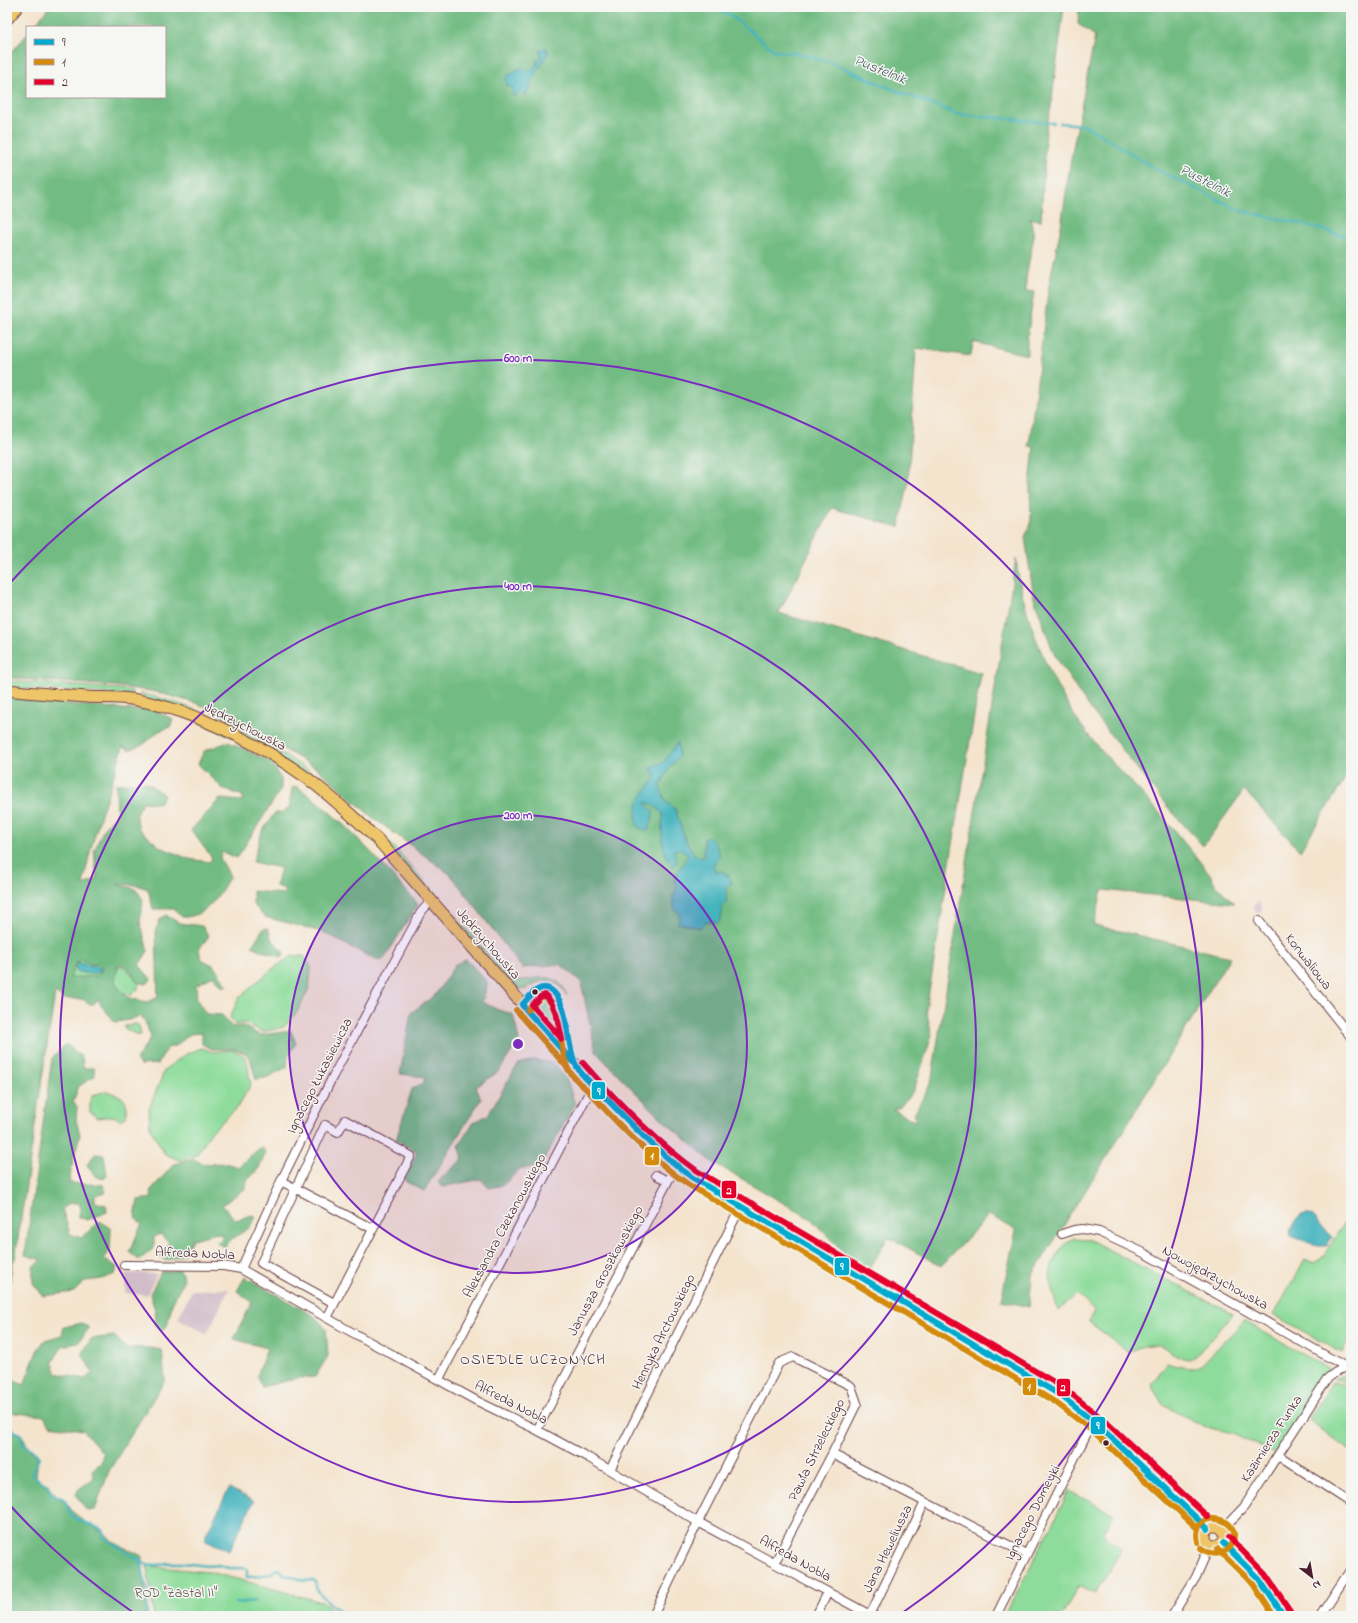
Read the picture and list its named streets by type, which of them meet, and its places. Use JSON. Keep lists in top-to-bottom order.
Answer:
{
  "streets": {
    "main road": ["Jędrzychowska"],
    "street": [
      "Konwaliowa",
      "Ignacego Łukasiewicza",
      "Aleksandra Czekanowskiego",
      "Alfreda Nobla",
      "Janusza Groszkowskiego",
      "Nowojędrzychowska",
      "Henryka Arctowskiego",
      "Kazimierza Funka",
      "Pawła Strzeleckiego",
      "Ignacego Domeyki",
      "Jana Heweliusza"
    ]
  },
  "crossings": [
    ["Jędrzychowska", "Ignacego Łukasiewicza"],
    ["Jędrzychowska", "Aleksandra Czekanowskiego"],
    ["Jędrzychowska", "Janusza Groszkowskiego"],
    ["Jędrzychowska", "Henryka Arctowskiego"],
    ["Jędrzychowska", "Kazimierza Funka"],
    ["Jędrzychowska", "Ignacego Domeyki"],
    ["Ignacego Łukasiewicza", "Alfreda Nobla"],
    ["Aleksandra Czekanowskiego", "Alfreda Nobla"],
    ["Alfreda Nobla", "Janusza Groszkowskiego"],
    ["Alfreda Nobla", "Henryka Arctowskiego"],
    ["Alfreda Nobla", "Pawła Strzeleckiego"],
    ["Alfreda Nobla", "Jana Heweliusza"],
    ["Nowojędrzychowska", "Kazimierza Funka"],
    ["Pawła Strzeleckiego", "Jana Heweliusza"]
  ],
  "districts": ["OSIEDLE UCZONYCH"],
  "water": ["Pustelnik"],
  "parks": ["ROD \"Zastal II\""],
  "lines": ["transit line 9", "transit line 2", "transit line 1"],
  "legend": ["9", "1", "2"],
  "north": "bottom right",
  "rings": ["600 m", "400 m", "200 m"]
}
